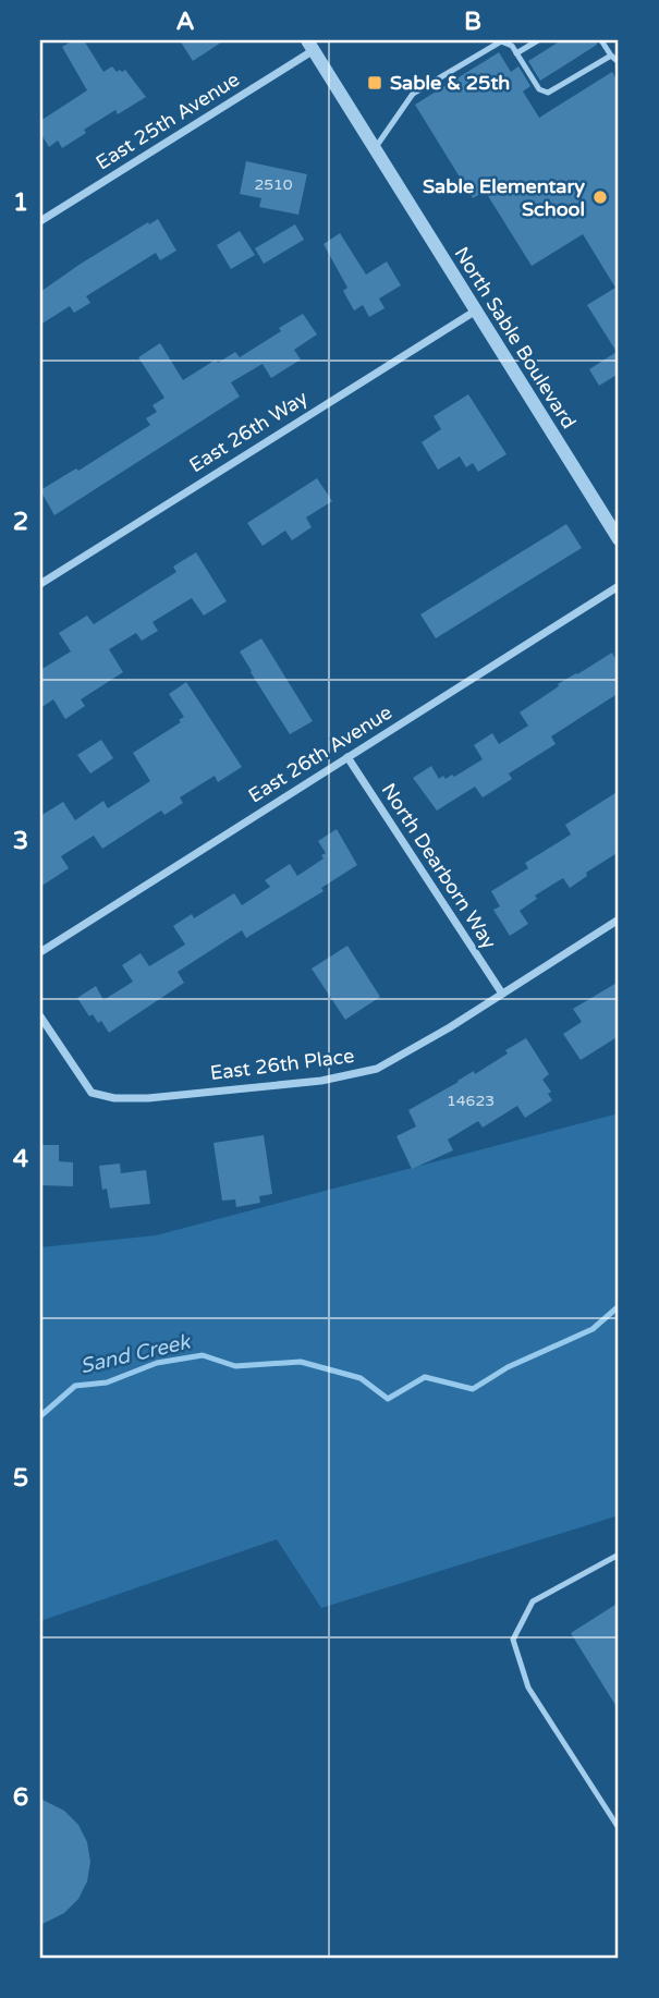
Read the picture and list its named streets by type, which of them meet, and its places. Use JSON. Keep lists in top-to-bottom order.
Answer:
{
  "streets": {
    "street": [
      "East 25th Avenue",
      "North Sable Boulevard",
      "East 26th Way",
      "East 26th Avenue",
      "North Dearborn Way",
      "East 26th Place"
    ]
  },
  "crossings": [
    ["East 25th Avenue", "North Sable Boulevard"],
    ["North Sable Boulevard", "East 26th Way"],
    ["East 26th Avenue", "North Dearborn Way"],
    ["North Dearborn Way", "East 26th Place"]
  ],
  "water": ["Sand Creek"],
  "places": {
    "transit": ["Sable & 25th"],
    "other": ["Sable Elementary School"]
  },
  "house_numbers": ["2510", "14623"],
  "grid": {
    "columns": ["A", "B"],
    "rows": [
      "1",
      "2",
      "3",
      "4",
      "5",
      "6"
    ]
  }
}
